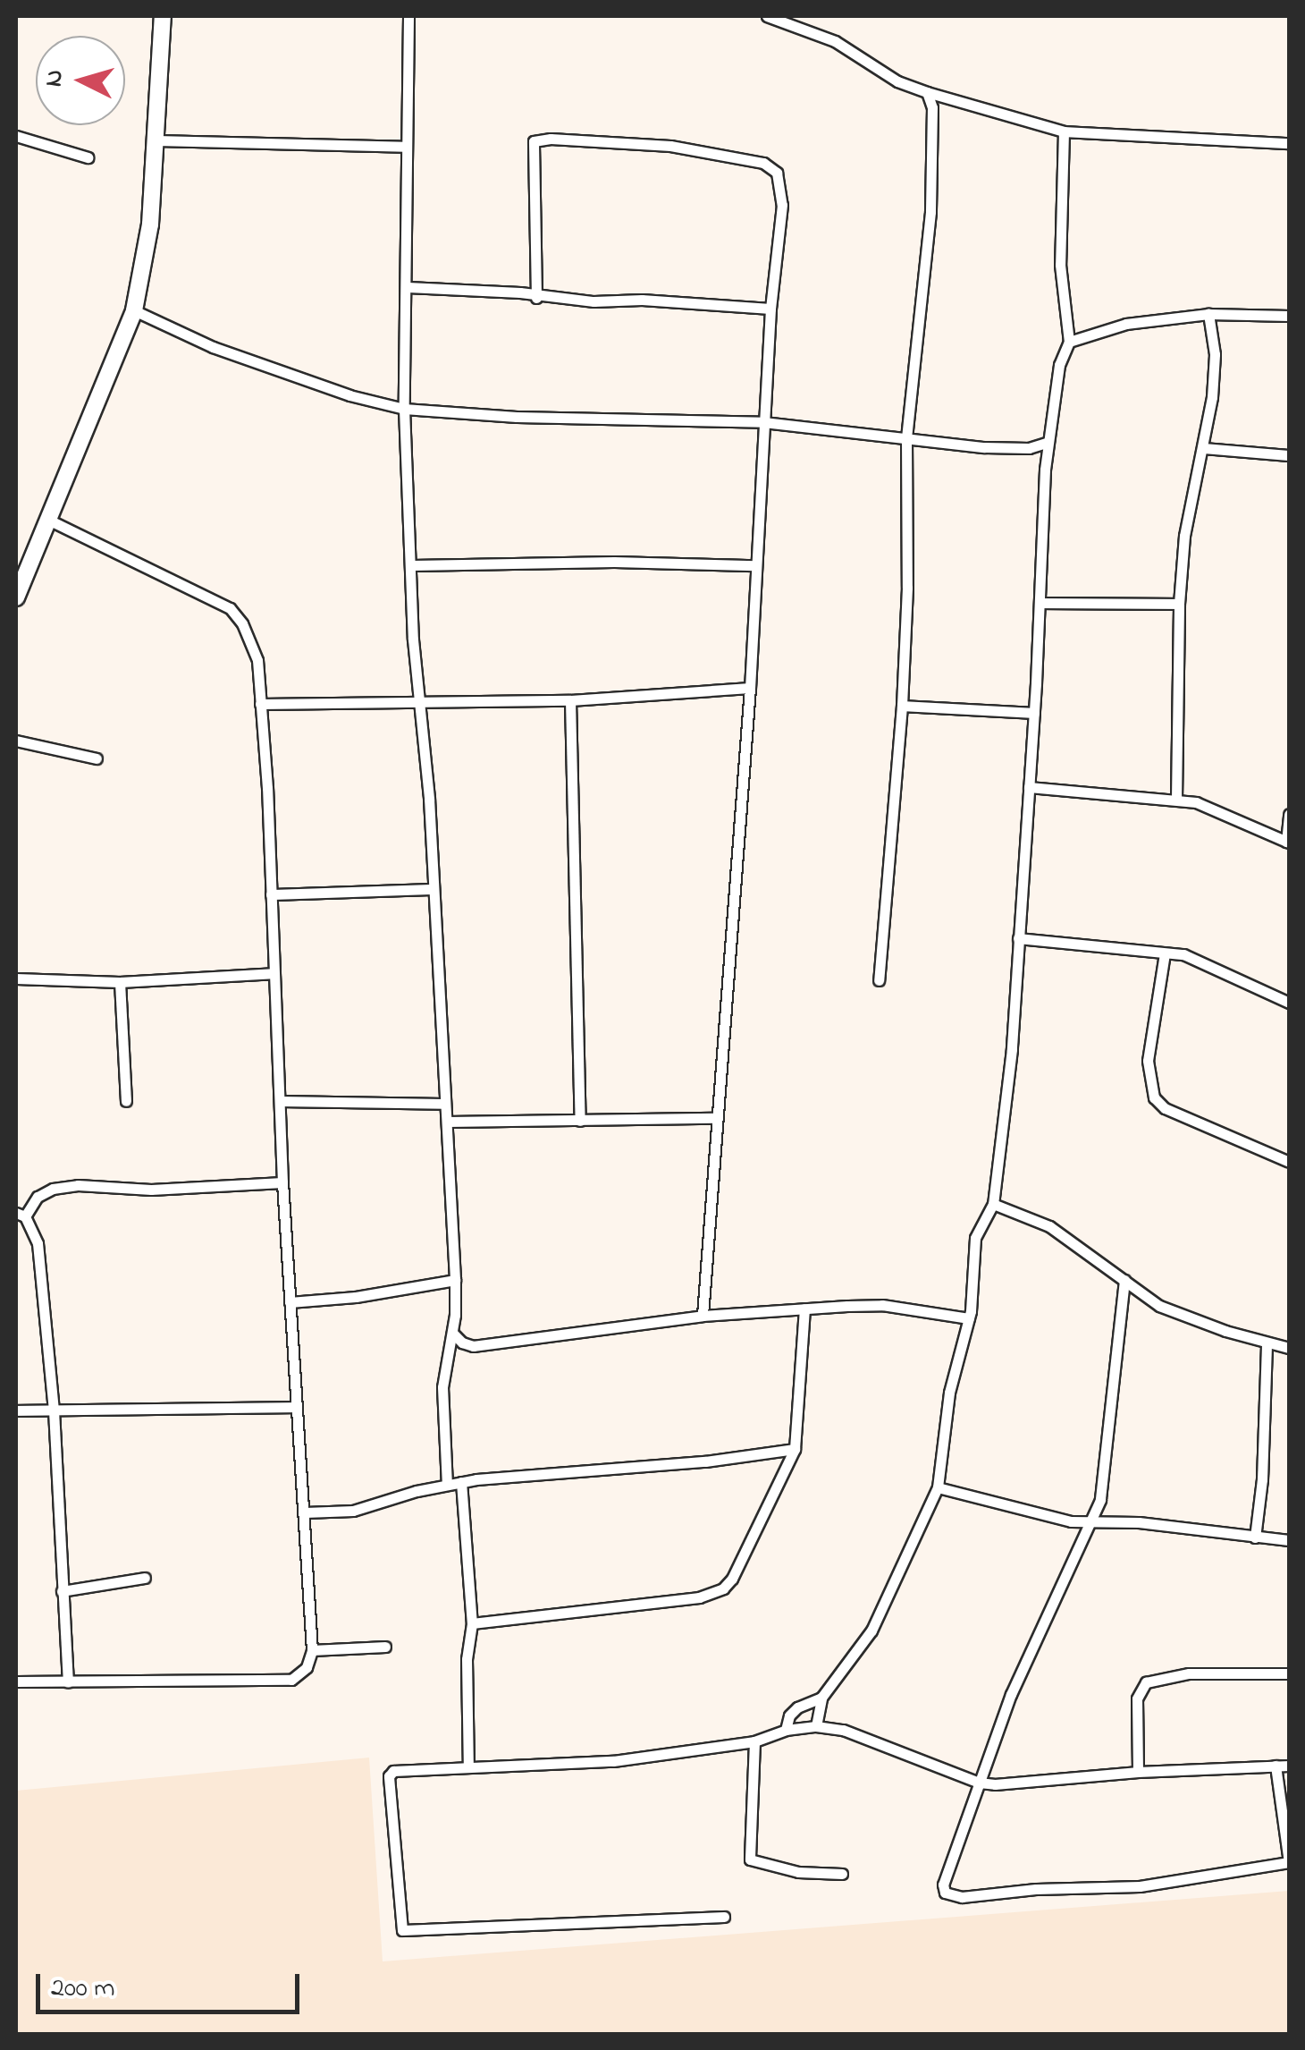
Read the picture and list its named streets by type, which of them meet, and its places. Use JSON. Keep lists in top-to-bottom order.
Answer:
{
  "scale_bar": "200 m",
  "north": "left"
}
